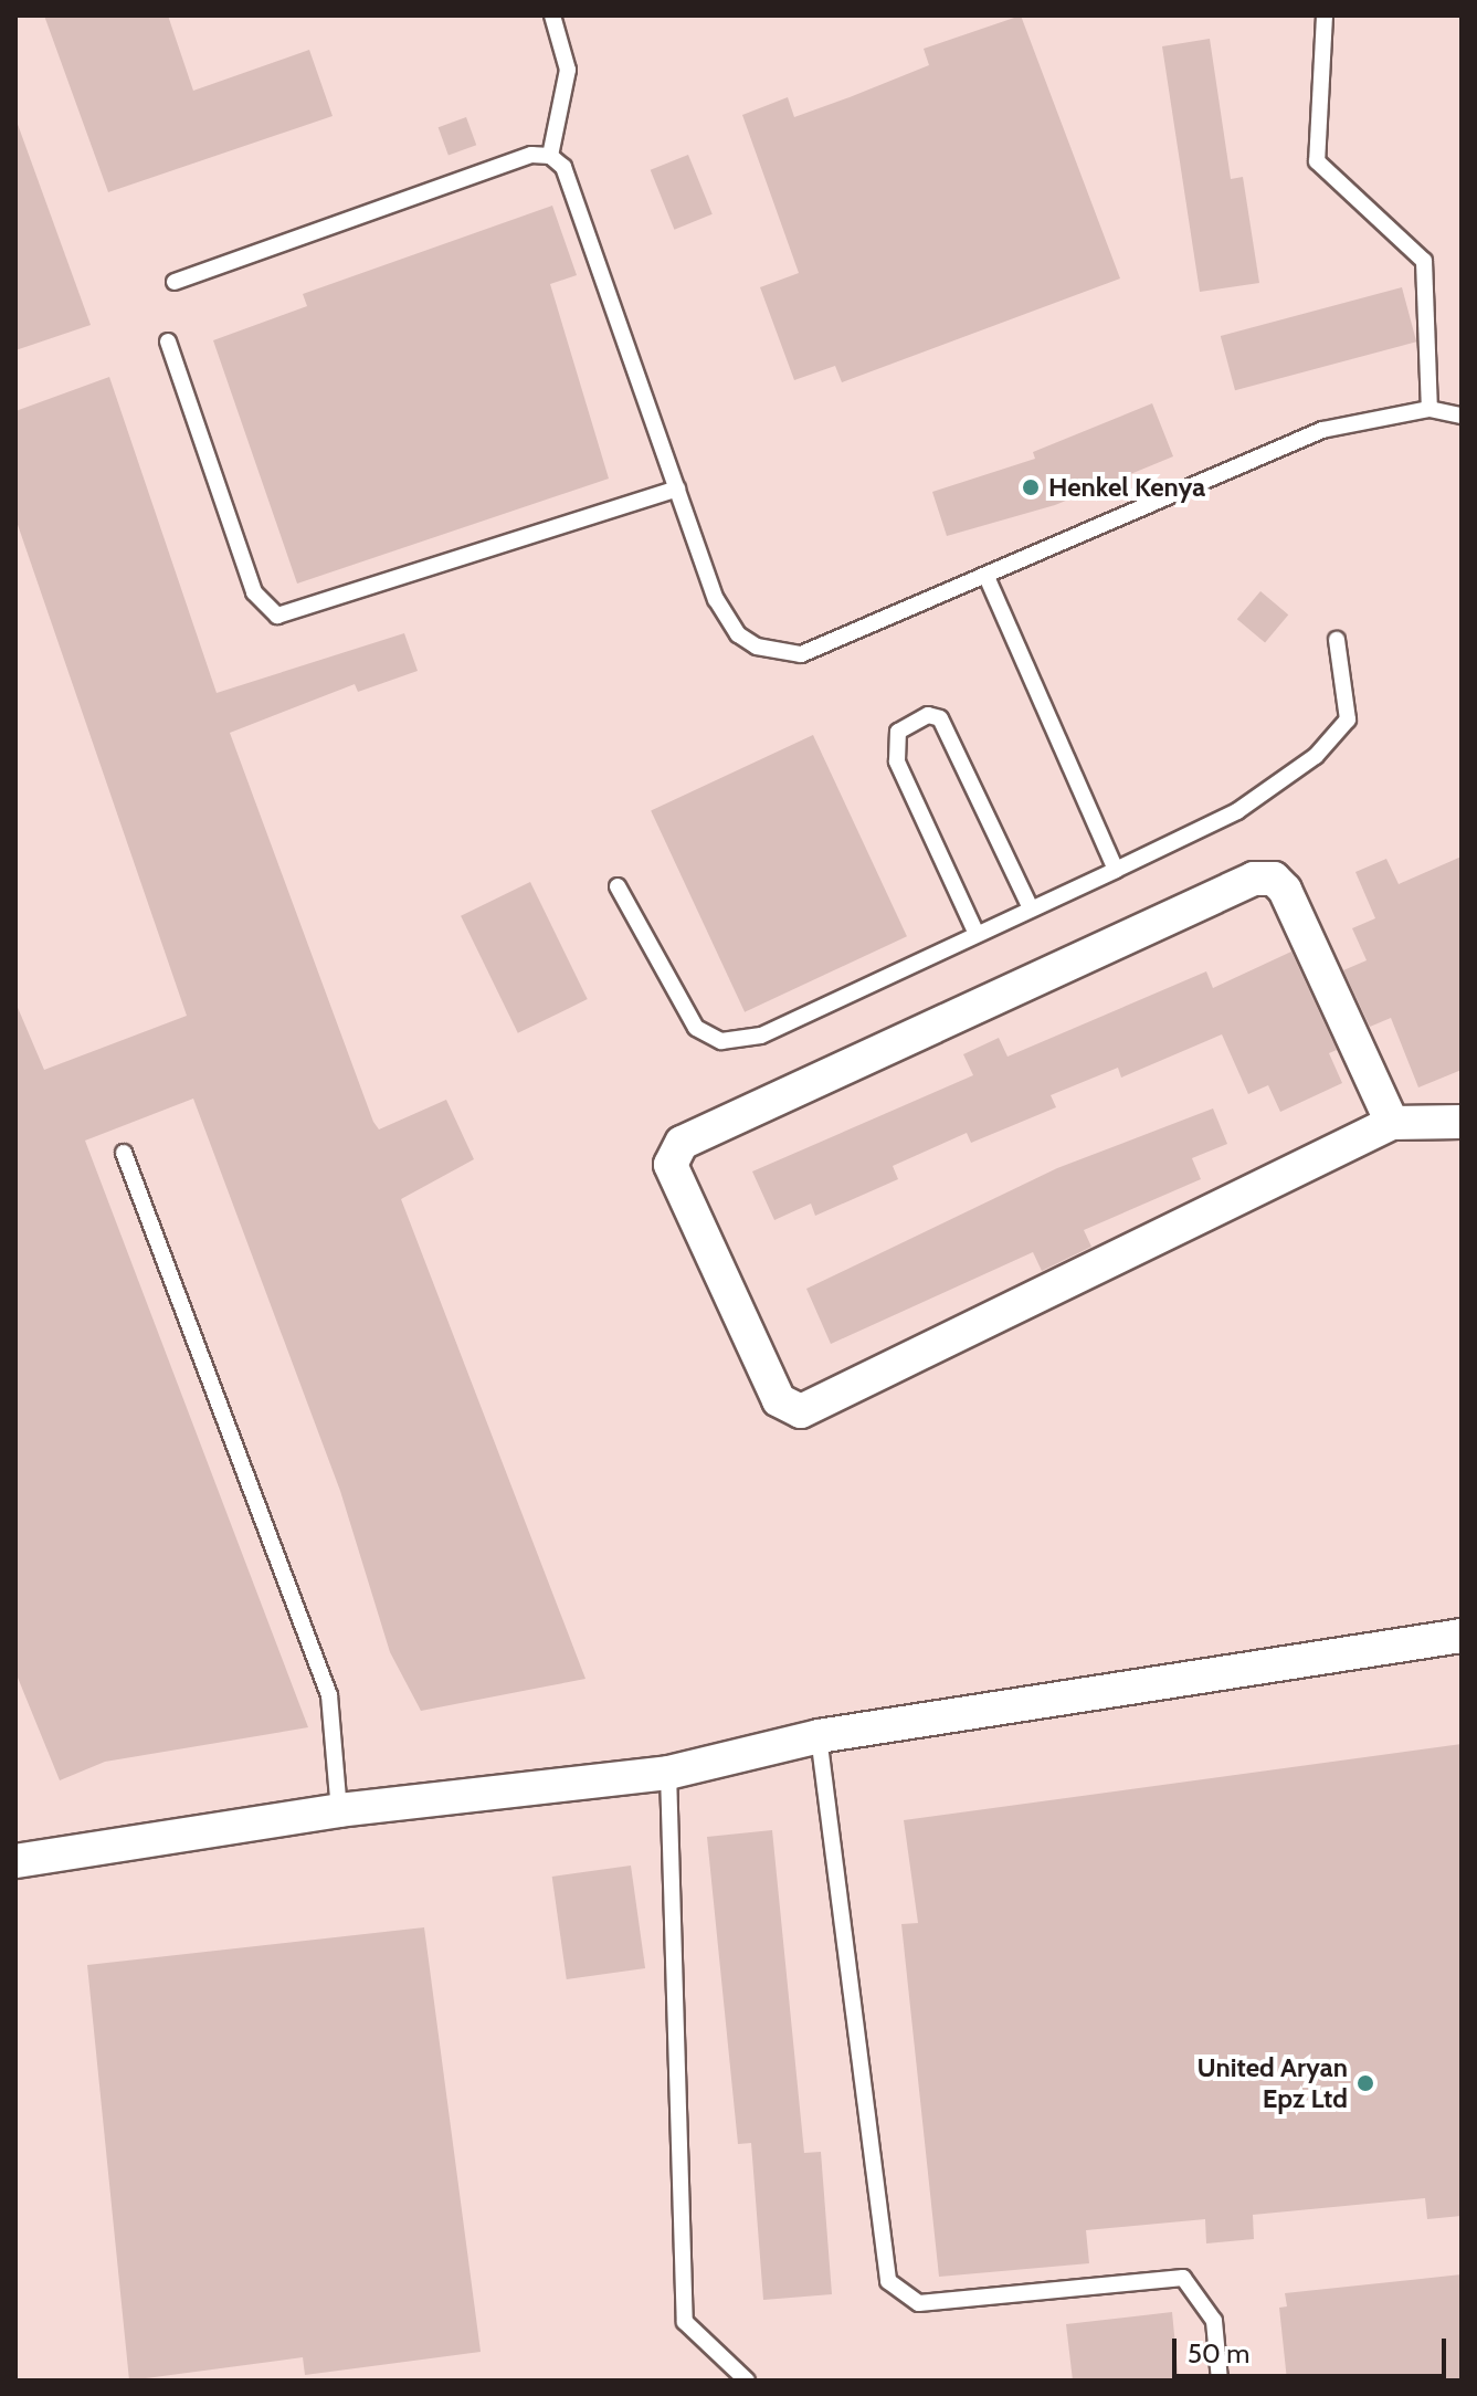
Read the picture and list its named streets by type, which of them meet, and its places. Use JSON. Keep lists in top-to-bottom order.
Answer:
{
  "places": ["Henkel Kenya", "United Aryan Epz Ltd"],
  "scale_bar": "50 m"
}
